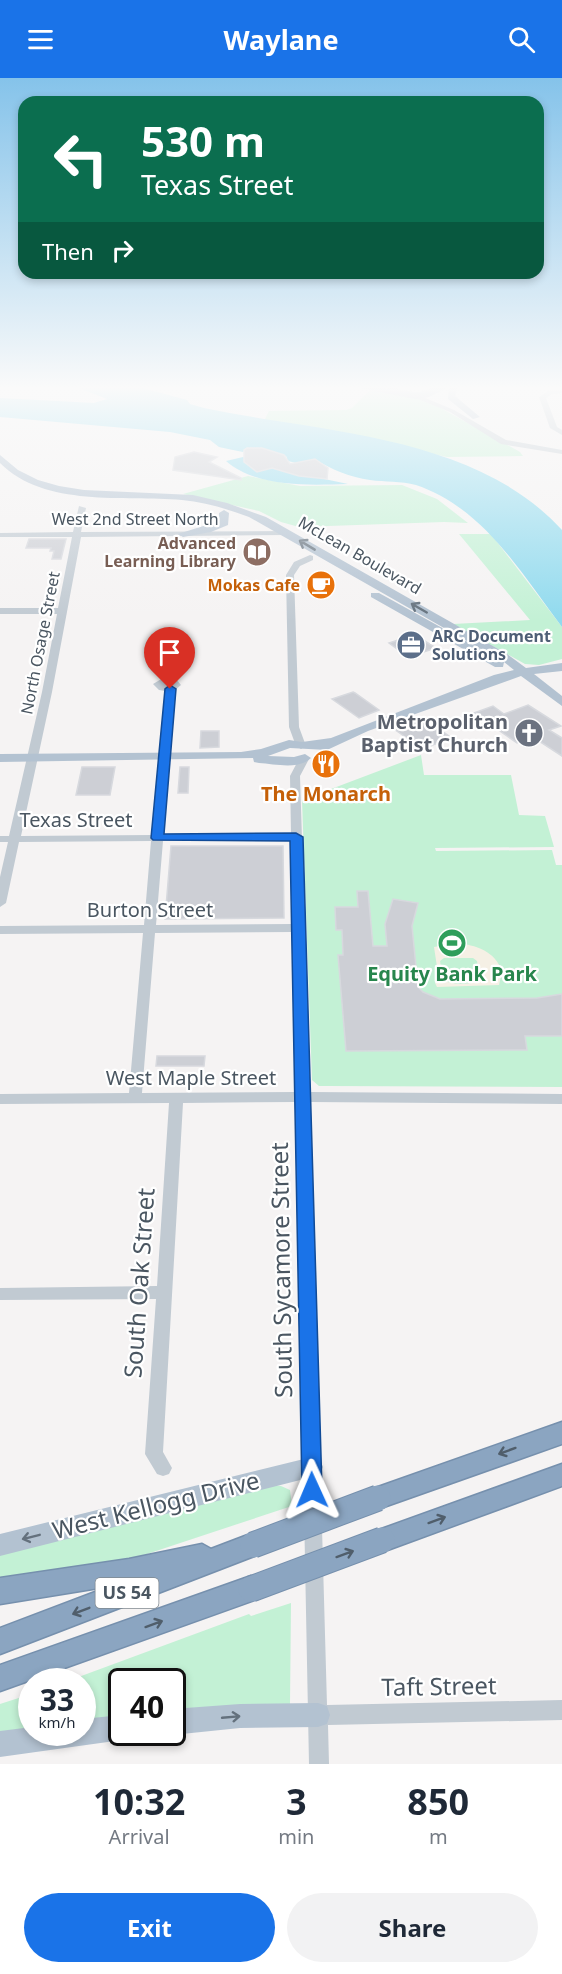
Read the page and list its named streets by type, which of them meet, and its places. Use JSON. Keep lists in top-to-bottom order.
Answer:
{
  "streets": {
    "highway": ["US 54"],
    "main road": ["McLean Boulevard", "West Kellogg Drive"],
    "street": [
      "West 2nd Street North",
      "North Osage Street",
      "Texas Street",
      "Burton Street",
      "West Maple Street",
      "South Sycamore Street",
      "South Oak Street",
      "Taft Street"
    ]
  },
  "crossings": [
    ["West 2nd Street North", "McLean Boulevard"],
    ["West 2nd Street North", "North Osage Street"],
    ["North Osage Street", "Texas Street"],
    ["Texas Street", "South Sycamore Street"],
    ["Burton Street", "South Sycamore Street"],
    ["West Maple Street", "South Sycamore Street"],
    ["West Maple Street", "South Oak Street"],
    ["South Sycamore Street", "West Kellogg Drive"],
    ["South Sycamore Street", "Taft Street"]
  ],
  "one_way": ["West Kellogg Drive"],
  "places": {
    "library": ["Advanced Learning Library"],
    "cafe": ["Mokas Cafe"],
    "office": ["ARC Document Solutions"],
    "church": ["Metropolitan Baptist Church"],
    "restaurant": ["The Monarch"],
    "sports": ["Equity Bank Park"]
  },
  "page": {
    "header": "Waylane",
    "turn": ["530 m", "Texas Street"],
    "then": "Then",
    "speed": "33 km/h",
    "limit": "40",
    "eta": [
      "10:32",
      "Arrival",
      "3",
      "min",
      "850",
      "m"
    ],
    "buttons": ["Exit", "Share"]
  }
}
